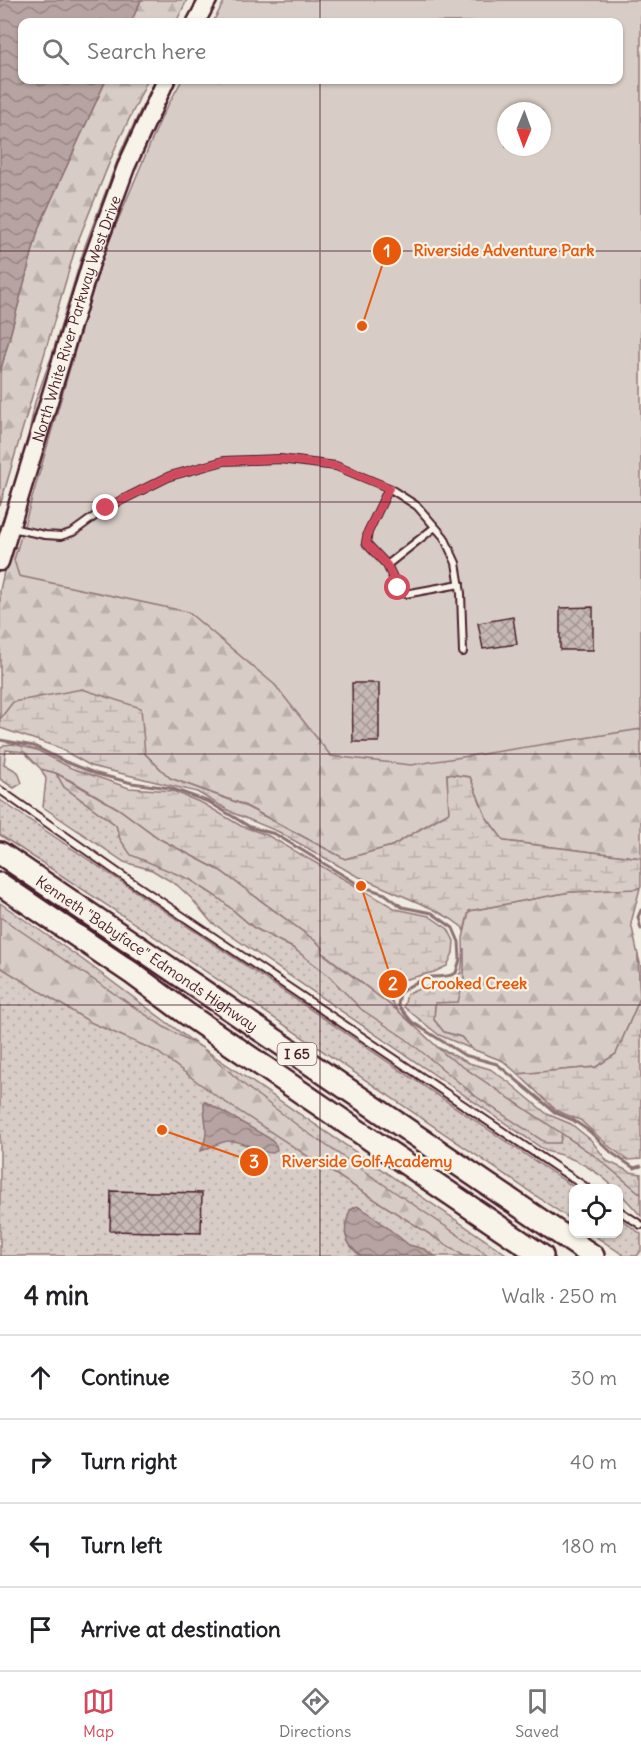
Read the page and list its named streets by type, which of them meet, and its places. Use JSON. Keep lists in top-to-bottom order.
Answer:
{
  "streets": {
    "highway": ["Kenneth \"Babyface\" Edmonds Highway", "I 65"],
    "street": ["North White River Parkway West Drive"]
  },
  "places": ["Riverside Adventure Park", "Crooked Creek", "Riverside Golf Academy"],
  "north": "bottom",
  "page": {
    "search": "Search here",
    "heading": ["4 min", "Walk · 250 m"],
    "list": [
      ["Continue", "30 m"],
      ["Turn right", "40 m"],
      ["Turn left", "180 m"],
      "Arrive at destination"
    ],
    "nav": ["Map", "Directions", "Saved"]
  }
}
